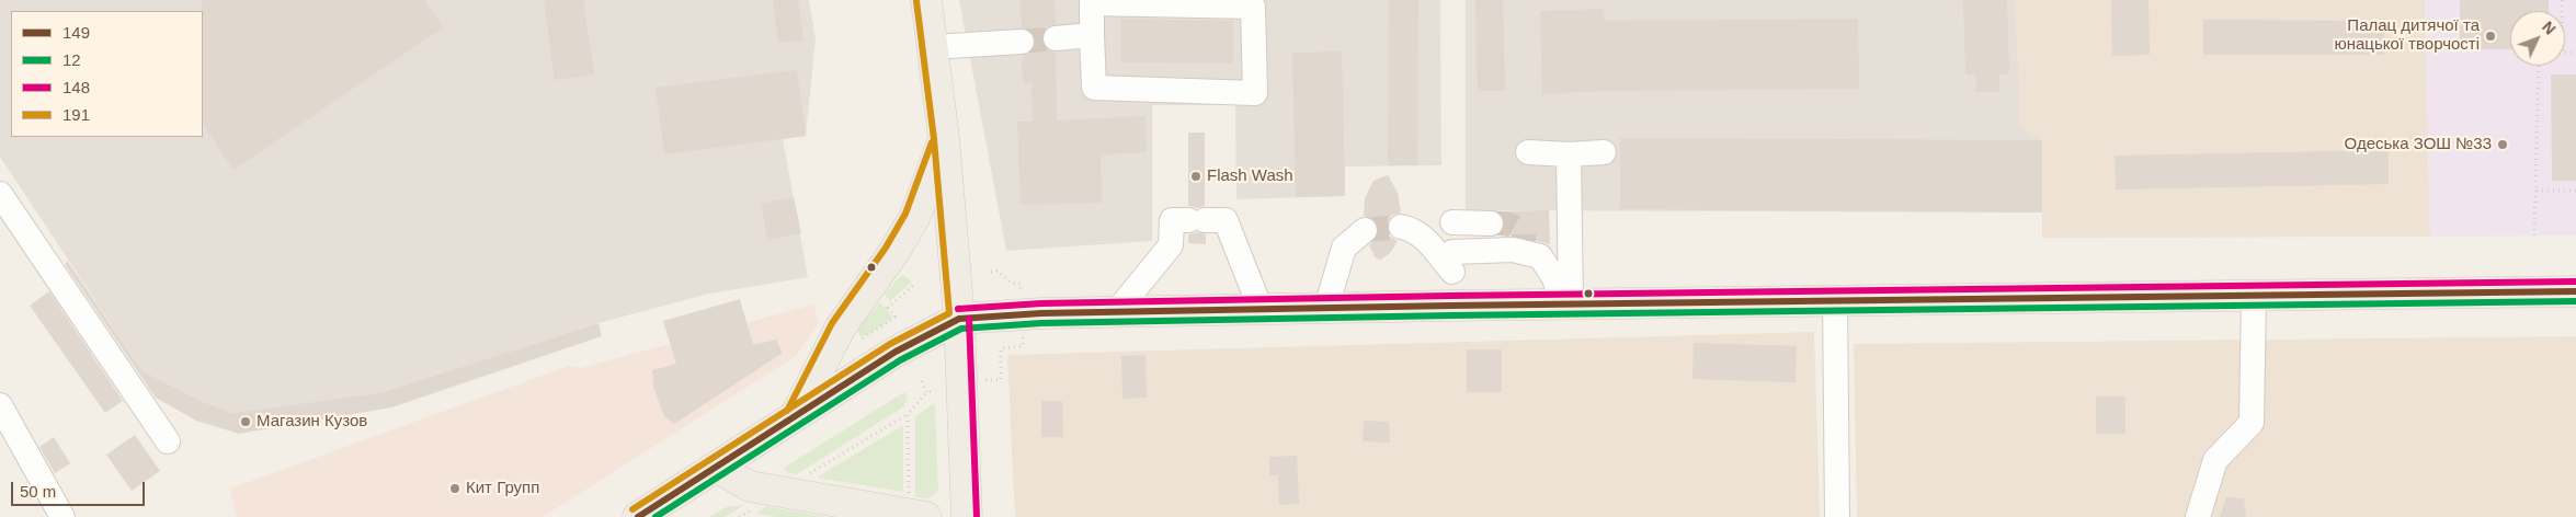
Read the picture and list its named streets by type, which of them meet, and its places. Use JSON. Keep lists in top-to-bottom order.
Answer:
{
  "places": [
    "Палац дитячої та юнацької творчості",
    "Одеська ЗОШ №33",
    "Flash Wash",
    "Магазин Кузов",
    "Кит Групп"
  ],
  "lines": [
    "transit line 191",
    "transit line 148",
    "transit line 149",
    "transit line 12"
  ],
  "legend": [
    "149",
    "12",
    "148",
    "191"
  ],
  "scale_bar": "50 m",
  "north": "top right"
}
